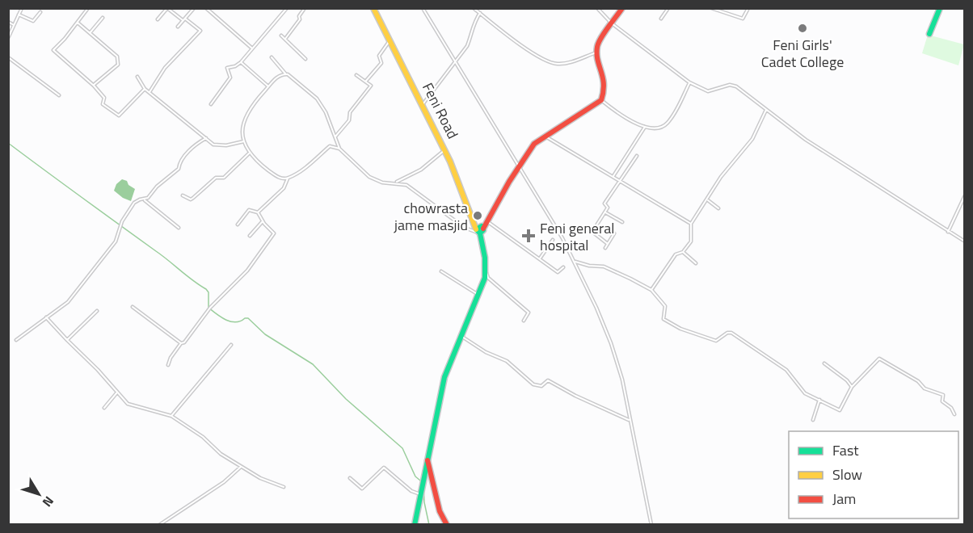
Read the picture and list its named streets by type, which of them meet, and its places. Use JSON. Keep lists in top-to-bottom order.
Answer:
{
  "streets": {
    "main road": ["Feni Road"]
  },
  "places": {
    "other": ["Feni Girls' Cadet College", "chowrasta jame masjid"],
    "health": ["Feni general hospital"]
  },
  "legend": ["Fast", "Slow", "Jam"],
  "north": "bottom right"
}
